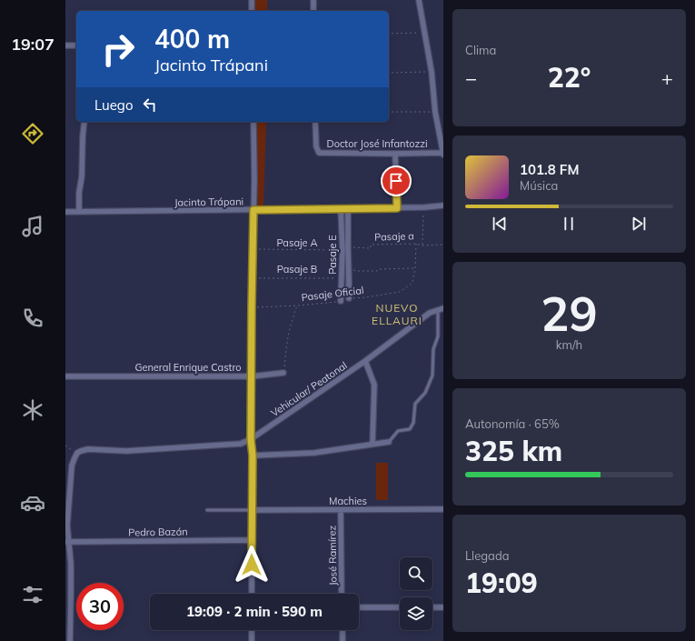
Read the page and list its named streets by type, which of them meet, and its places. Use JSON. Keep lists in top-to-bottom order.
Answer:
{
  "streets": {
    "street": [
      "Doctor José Infantozzi",
      "Jacinto Trápani",
      "Pasaje E",
      "General Enrique Castro",
      "Vehicular/ Peatonal",
      "Machies",
      "Pedro Bazán",
      "José Ramírez"
    ],
    "path": [
      "Pasaje a",
      "Pasaje A",
      "Pasaje B",
      "Pasaje Oficial"
    ]
  },
  "crossings": [
    ["Jacinto Trápani", "Pasaje E"],
    ["Pasaje a", "Pasaje E"],
    ["Pasaje A", "Pasaje E"],
    ["Pasaje E", "Pasaje B"],
    ["Pasaje E", "Pasaje Oficial"],
    ["Machies", "José Ramírez"]
  ],
  "districts": ["NUEVO ELLAURI"],
  "page": {
    "tabs": "19:07",
    "tile": [
      "Clima",
      ["29", "km/h"],
      ["Autonomía · 65%", "325 km"],
      ["Llegada", "19:09"]
    ],
    "turn": ["400 m", "Jacinto Trápani"],
    "heat": ["−", "22°", "+"],
    "then": "Luego",
    "song": ["101.8 FM", "Música"],
    "limit": "30",
    "trip": "19:09 · 2 min · 590 m"
  }
}
